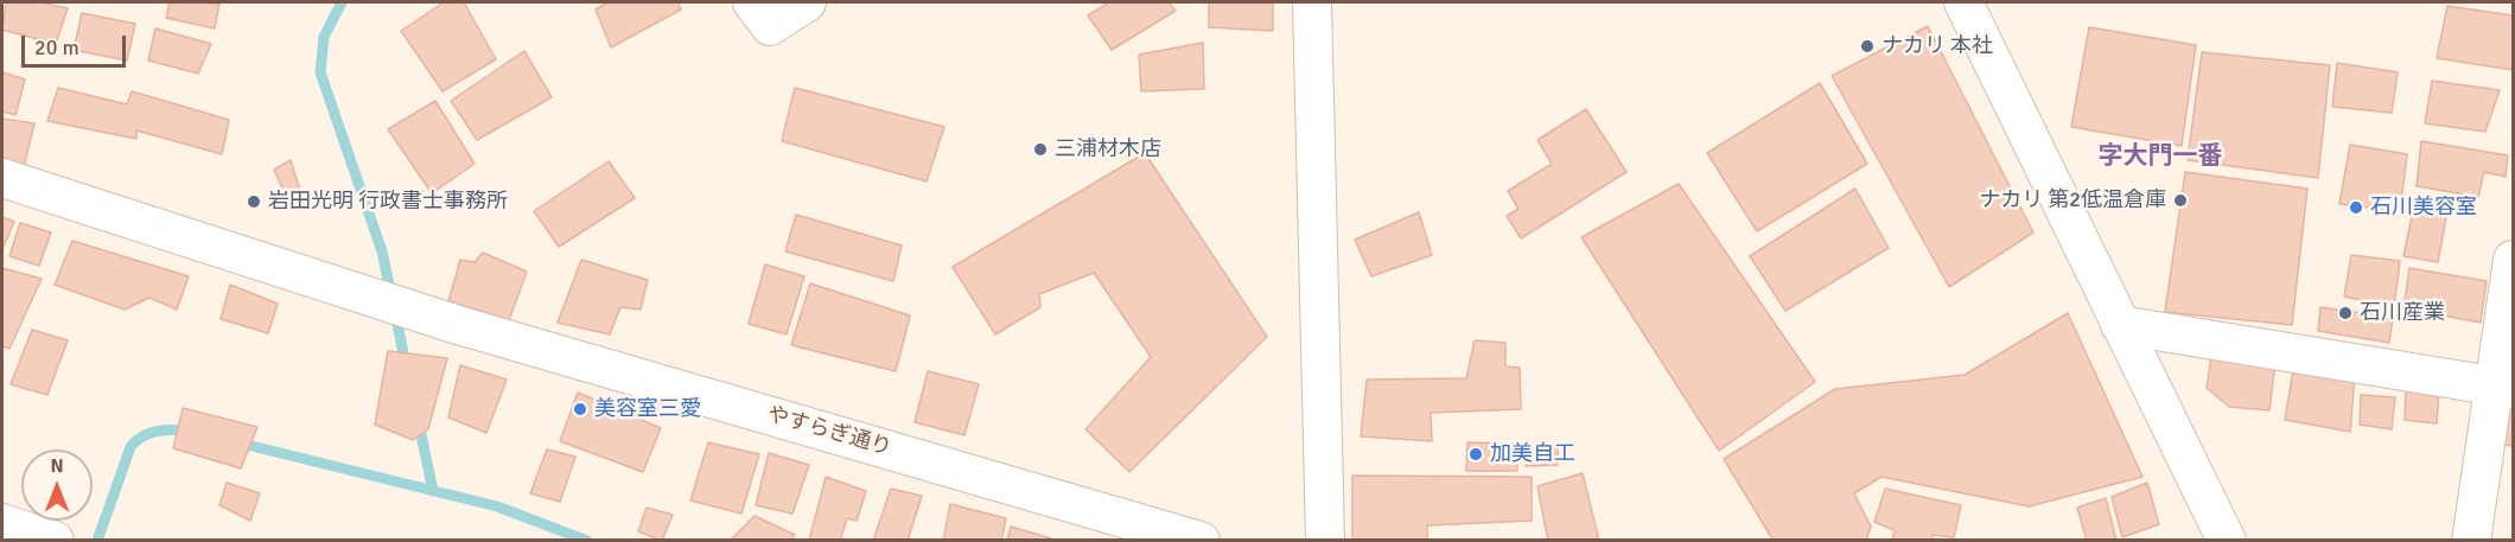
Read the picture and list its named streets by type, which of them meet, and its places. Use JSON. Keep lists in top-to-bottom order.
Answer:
{
  "streets": {
    "street": ["やすらぎ通り"]
  },
  "districts": ["字大門一番"],
  "places": [
    "ナカリ 本社",
    "三浦材木店",
    "ナカリ 第2低温倉庫",
    "岩田光明 行政書士事務所",
    "石川美容室",
    "石川産業",
    "美容室三愛",
    "加美自工"
  ],
  "scale_bar": "20 m",
  "north": "top"
}
